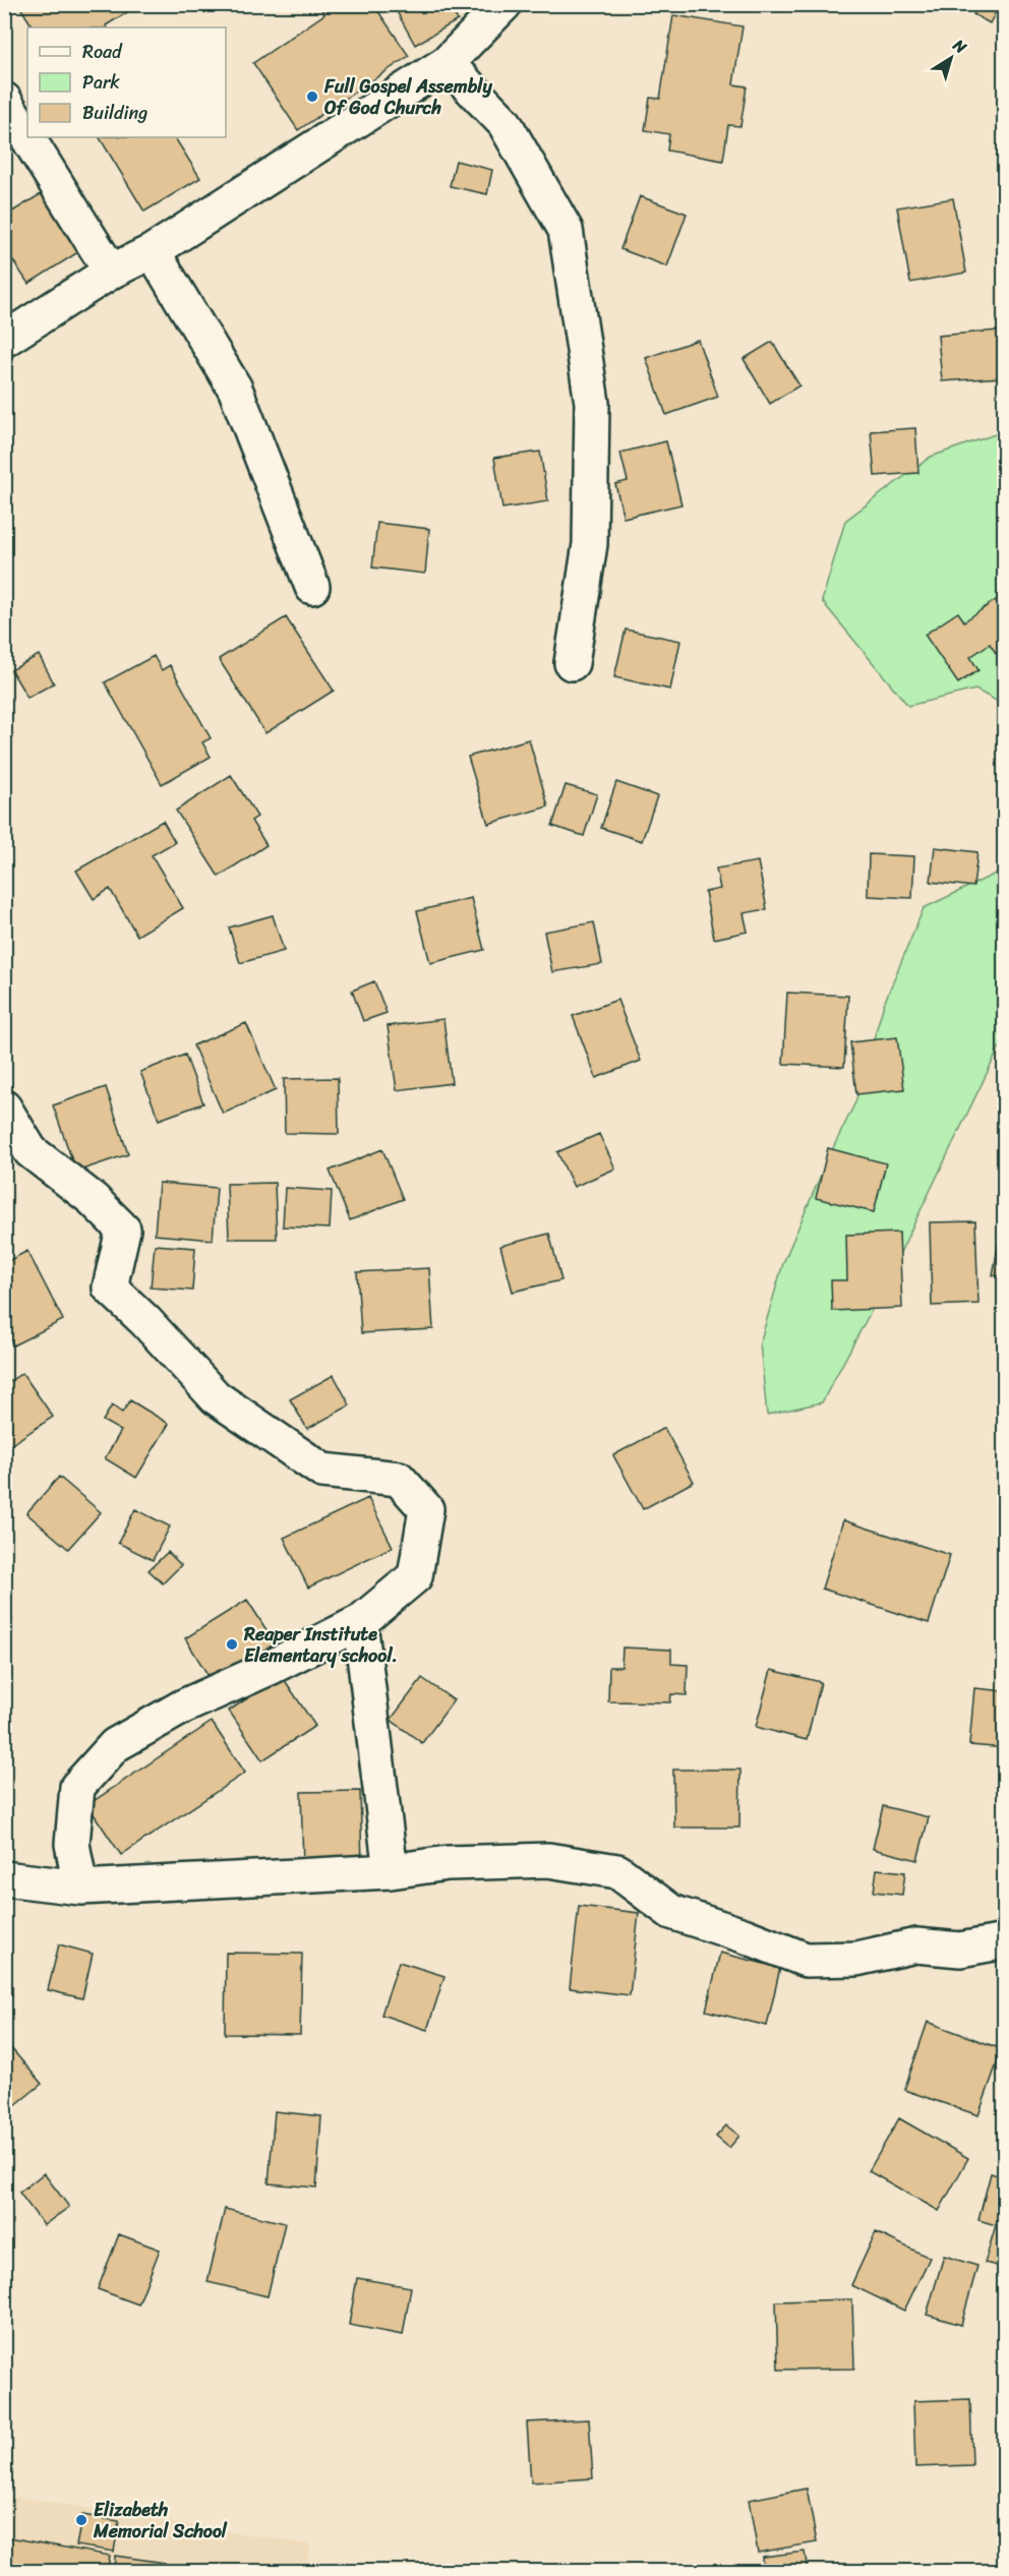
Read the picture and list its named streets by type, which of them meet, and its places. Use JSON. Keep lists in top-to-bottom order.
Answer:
{
  "places": ["Full Gospel Assembly Of God Church", "Reaper Institute Elementary school.", "Elizabeth Memorial School"],
  "legend": ["Road", "Park", "Building"],
  "north": "top right"
}
